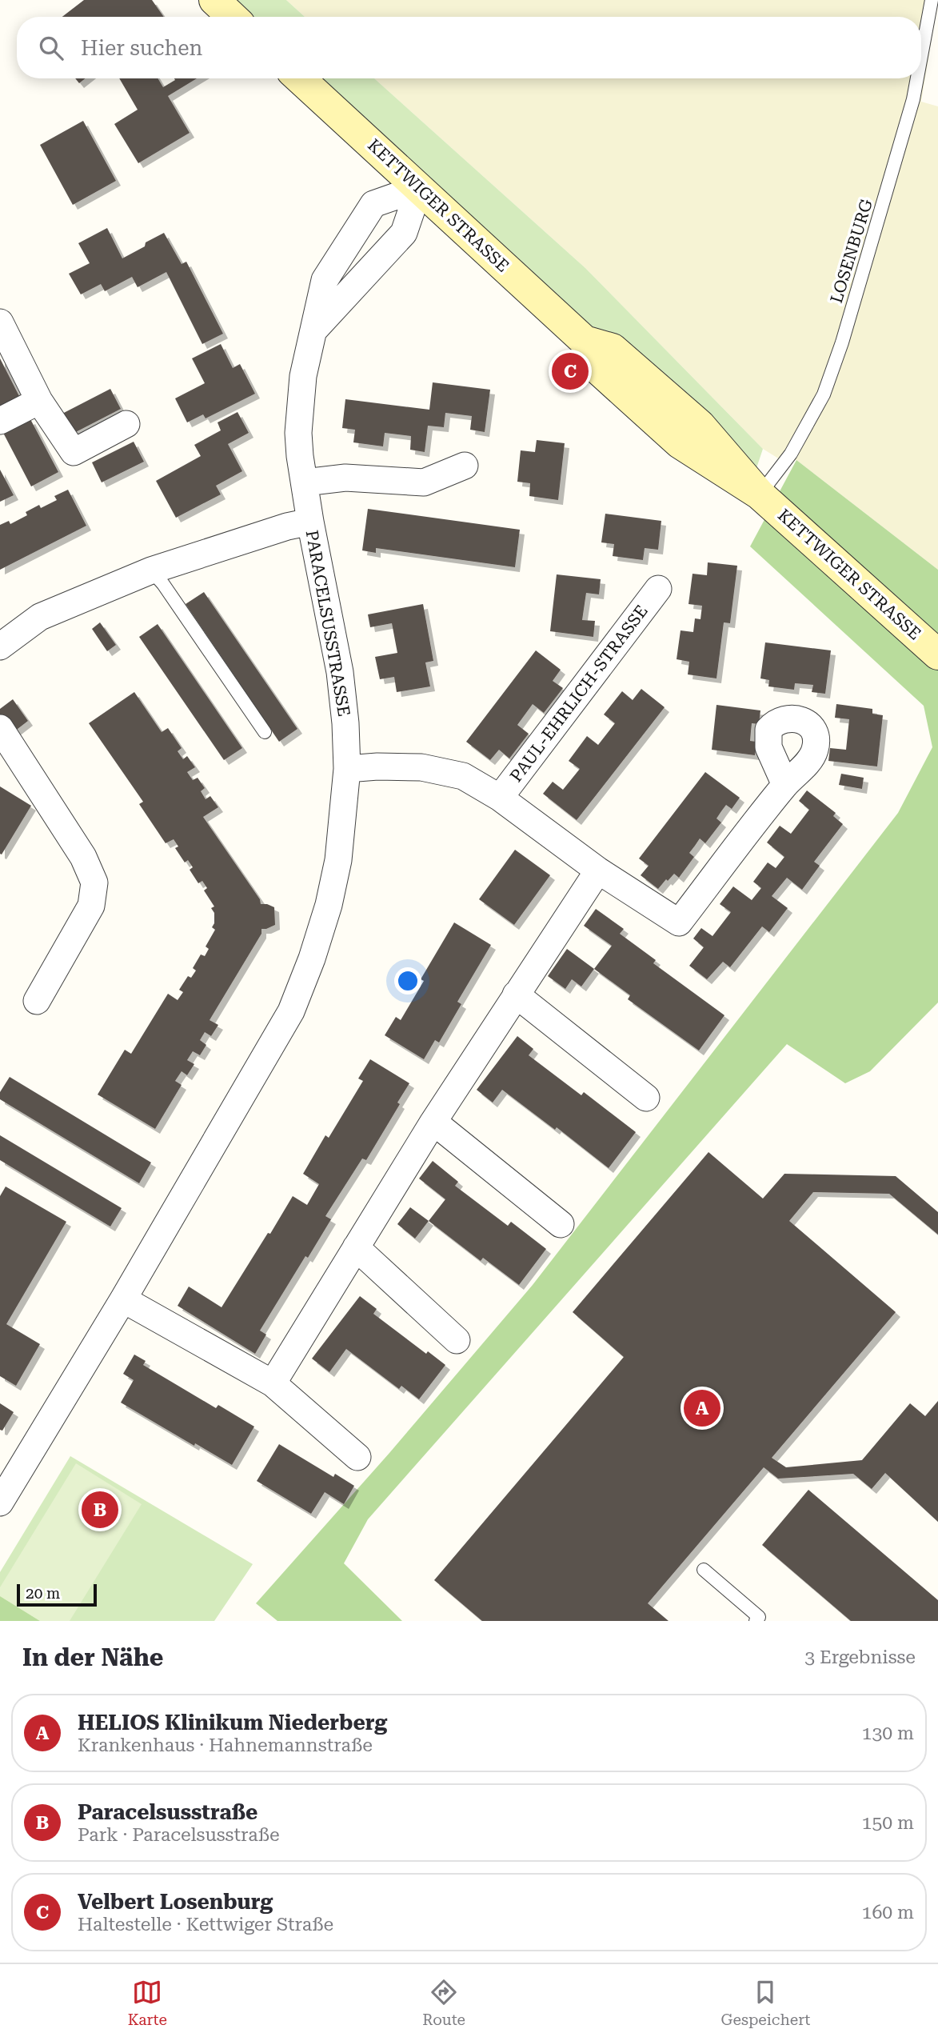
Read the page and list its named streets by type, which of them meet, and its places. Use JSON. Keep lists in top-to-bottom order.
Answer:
{
  "streets": {
    "main road": ["KETTWIGER STRASSE"],
    "street": ["PARACELSUSSTRASSE", "PAUL-EHRLICH-STRASSE"],
    "lane": ["LOSENBURG"]
  },
  "crossings": [
    ["KETTWIGER STRASSE", "LOSENBURG"],
    ["KETTWIGER STRASSE", "PARACELSUSSTRASSE"],
    ["PARACELSUSSTRASSE", "PAUL-EHRLICH-STRASSE"]
  ],
  "scale_bar": "20 m",
  "page": {
    "search": "Hier suchen",
    "pins": ["C", "A", "B"],
    "scale": "20 m",
    "heading": ["In der Nähe", "3 Ergebnisse"],
    "list": [
      {
        "mark": "A",
        "name": "HELIOS Klinikum Niederberg",
        "note": "Krankenhaus · Hahnemannstraße",
        "value": "130 m"
      },
      {
        "mark": "B",
        "name": "Paracelsusstraße",
        "note": "Park · Paracelsusstraße",
        "value": "150 m"
      },
      {
        "mark": "C",
        "name": "Velbert Losenburg",
        "note": "Haltestelle · Kettwiger Straße",
        "value": "160 m"
      }
    ],
    "nav": ["Karte", "Route", "Gespeichert"]
  }
}
